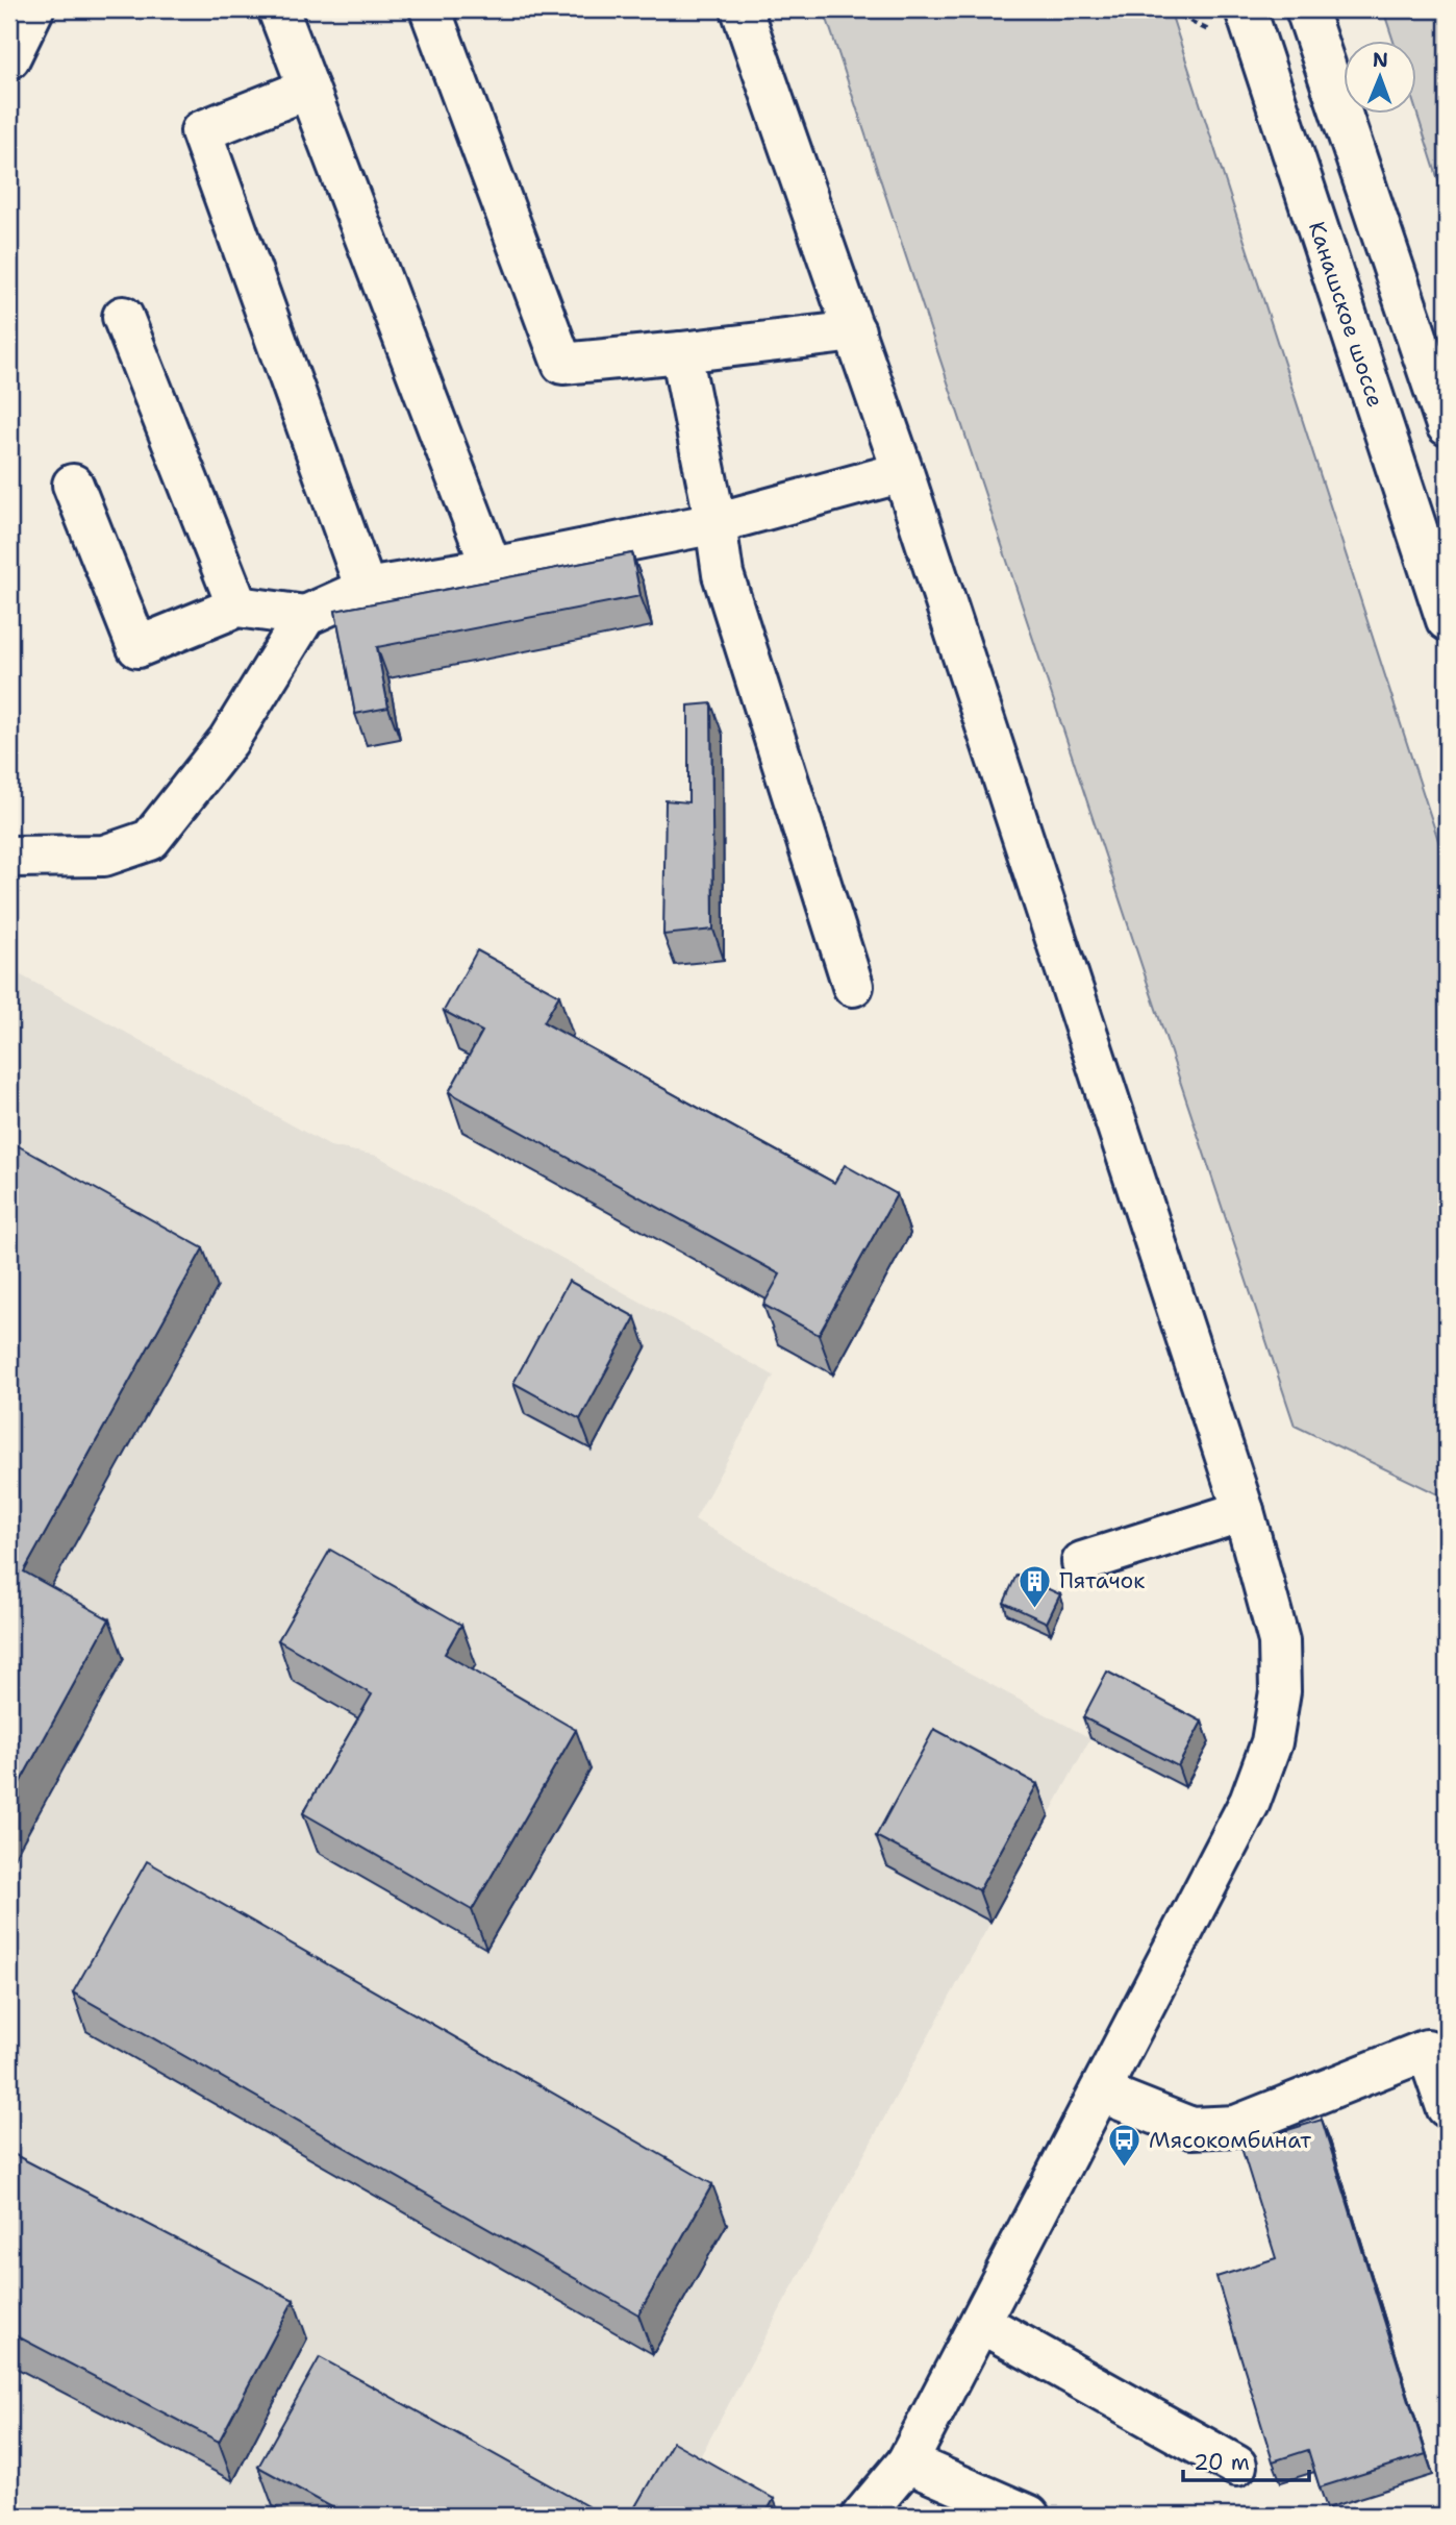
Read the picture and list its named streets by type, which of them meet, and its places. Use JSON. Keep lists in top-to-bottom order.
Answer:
{
  "streets": {
    "street": ["Канашское шоссе"]
  },
  "places": {
    "building": ["Пятачок"],
    "bus stop": ["Мясокомбинат"]
  },
  "scale_bar": "20 m",
  "north": "top"
}
